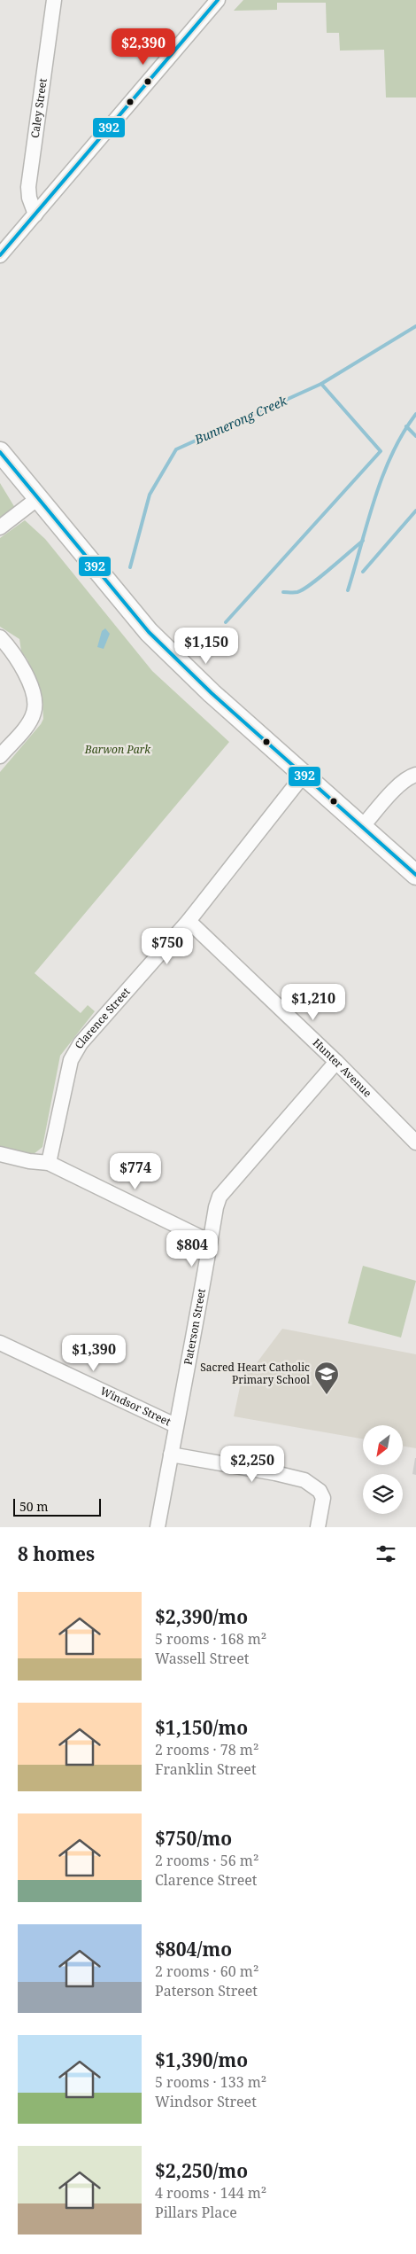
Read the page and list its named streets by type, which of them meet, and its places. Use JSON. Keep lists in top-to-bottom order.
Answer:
{
  "streets": {
    "street": [
      "Caley Street",
      "Clarence Street",
      "Hunter Avenue",
      "Paterson Street",
      "Windsor Street"
    ]
  },
  "crossings": [
    ["Clarence Street", "Hunter Avenue"],
    ["Hunter Avenue", "Paterson Street"],
    ["Paterson Street", "Windsor Street"]
  ],
  "water": ["Bunnerong Creek"],
  "parks": ["Barwon Park"],
  "places": {
    "school or university": ["Sacred Heart Catholic Primary School"]
  },
  "lines": ["transit line 392"],
  "scale_bar": "50 m",
  "north": "bottom left",
  "page": {
    "price": [
      "$2,390",
      "$1,150",
      "$750",
      "$1,210",
      "$774",
      "$804",
      "$1,390",
      "$2,250"
    ],
    "scale": "50 m",
    "heading": "8 homes",
    "list": [
      {
        "name": "$2,390/mo",
        "note": "5 rooms · 168 m² · Wassell Street"
      },
      {
        "name": "$1,150/mo",
        "note": "2 rooms · 78 m² · Franklin Street"
      },
      {
        "name": "$750/mo",
        "note": "2 rooms · 56 m² · Clarence Street"
      },
      {
        "name": "$804/mo",
        "note": "2 rooms · 60 m² · Paterson Street"
      },
      {
        "name": "$1,390/mo",
        "note": "5 rooms · 133 m² · Windsor Street"
      },
      {
        "name": "$2,250/mo",
        "note": "4 rooms · 144 m² · Pillars Place"
      }
    ]
  }
}
